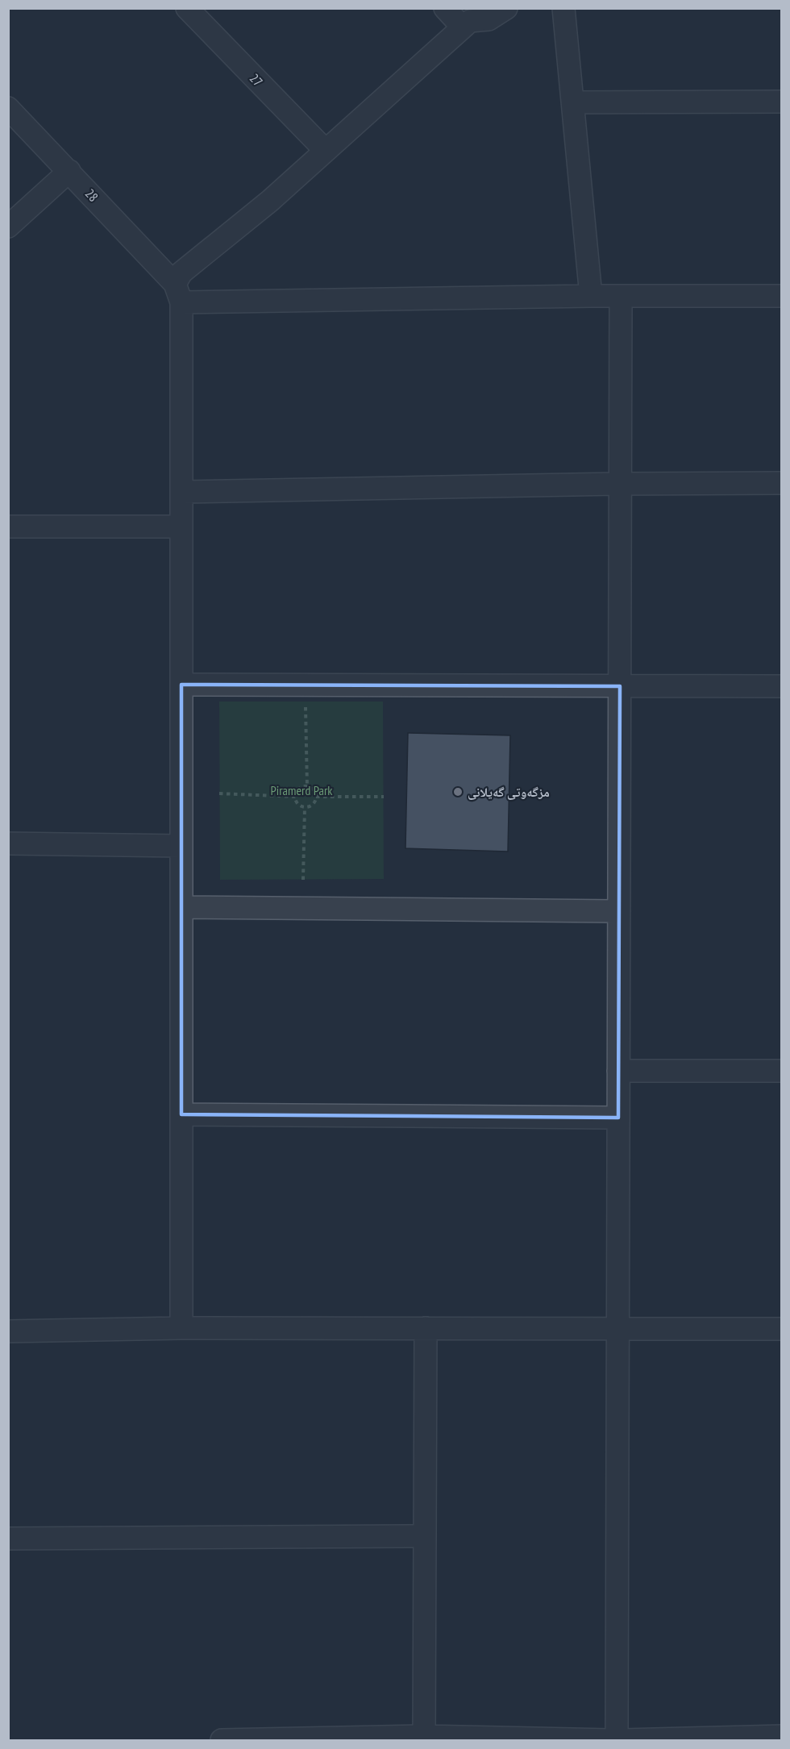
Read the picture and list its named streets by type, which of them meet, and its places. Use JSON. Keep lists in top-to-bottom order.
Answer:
{
  "streets": {
    "street": ["27", "28"]
  },
  "parks": ["Piramerd Park"],
  "places": ["مزگەوتی گەیلانی"]
}
